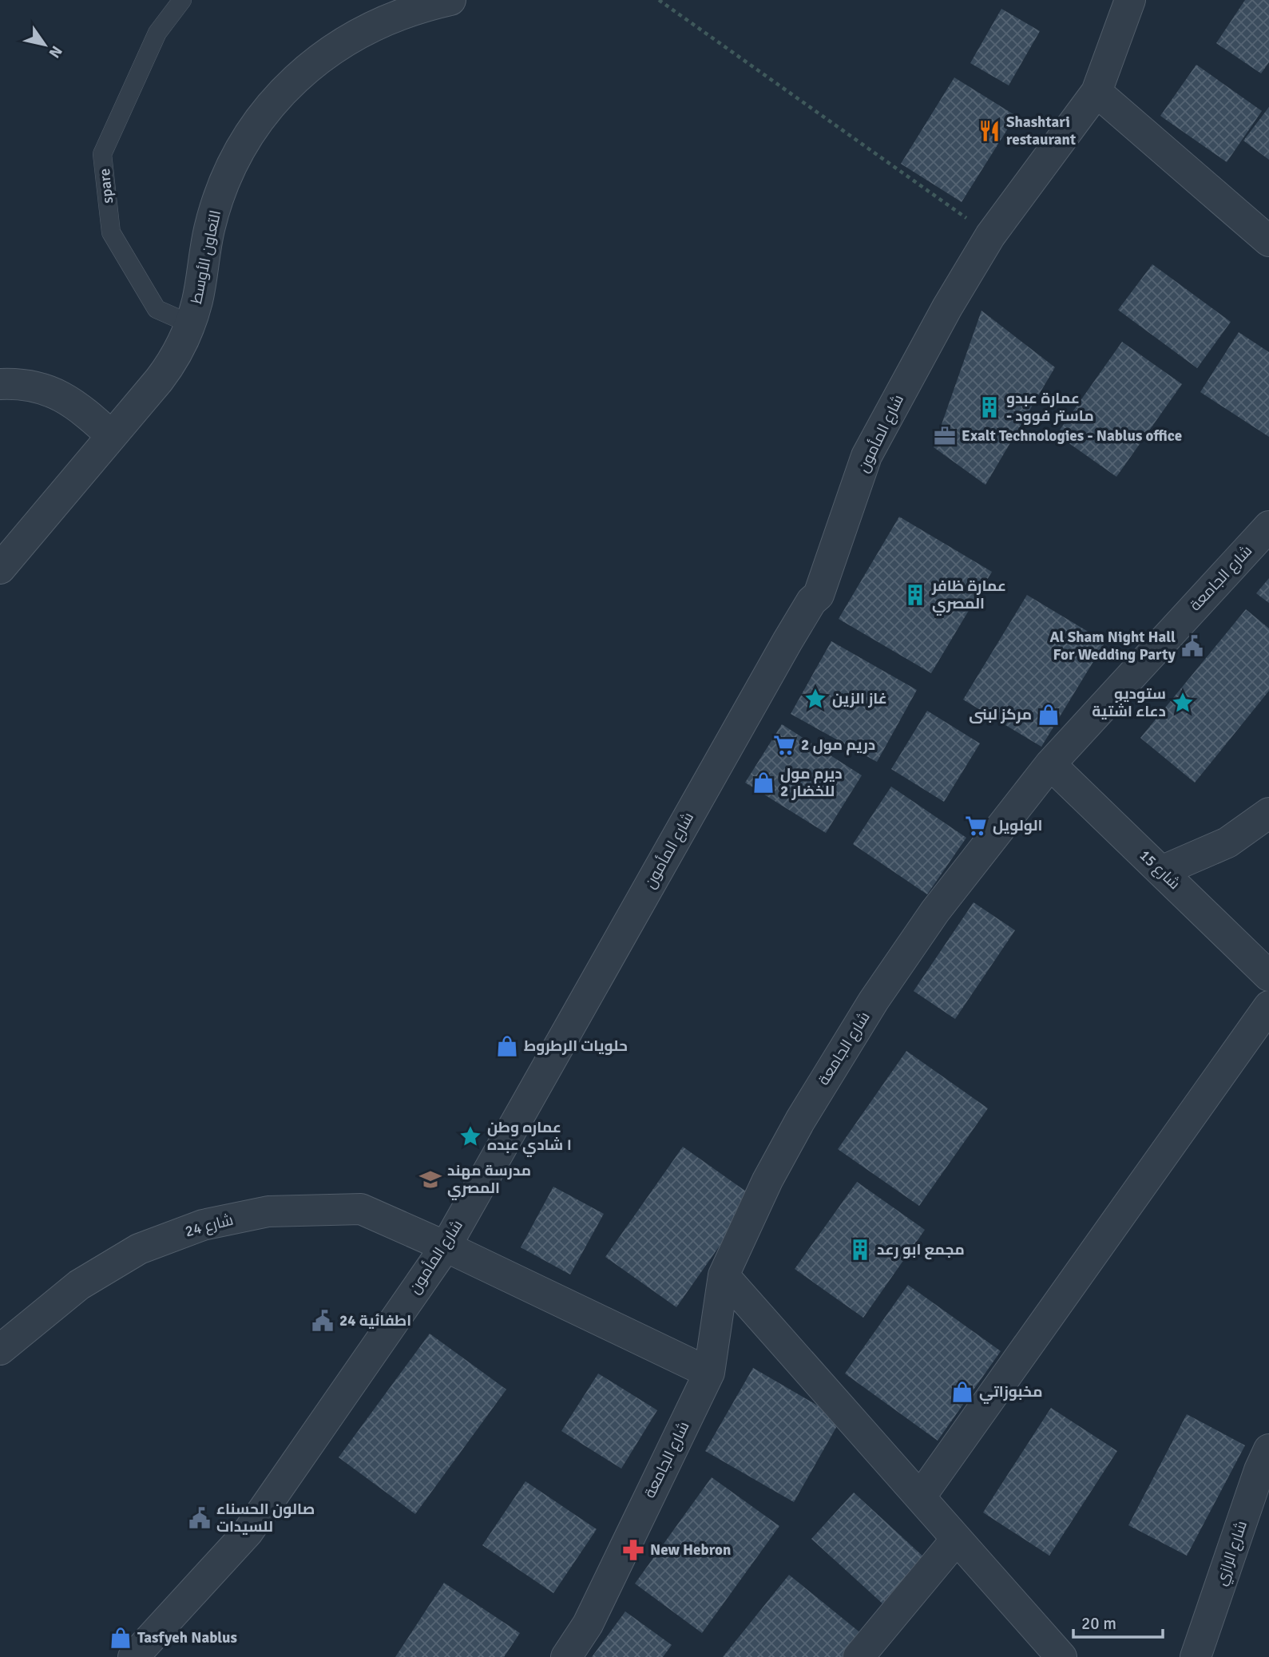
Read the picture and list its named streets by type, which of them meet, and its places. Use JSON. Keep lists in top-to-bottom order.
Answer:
{
  "streets": {
    "street": [
      "التعاون الأوسط",
      "شارع المأمون",
      "شارع الجامعة",
      "شارع 15",
      "شارع 24",
      "شارع الرازي"
    ],
    "lane": ["spare"]
  },
  "crossings": [
    ["spare", "التعاون الأوسط"],
    ["شارع المأمون", "شارع 24"],
    ["شارع الجامعة", "شارع 15"],
    ["شارع الجامعة", "شارع 24"]
  ],
  "places": {
    "restaurant": ["Shashtari restaurant"],
    "building": ["عمارة عبدو - ماستر فوود", "عمارة ظافر المصري", "مجمع ابو رعد"],
    "office": ["Exalt Technologies - Nablus office"],
    "public building": ["Al Sham Night Hall For Wedding Party", "اطفائية 24", "صالون الحسناء للسيدات"],
    "place": ["غاز الزين", "ستوديو دعاء اشتية", "عماره وطن ١ شادي عبده"],
    "shop": [
      "مركز لبنى",
      "ديرم مول 2 للخضار",
      "حلويات الرطروط",
      "مخبوزاتي",
      "Tasfyeh Nablus"
    ],
    "supermarket": ["دريم مول 2", "الولويل"],
    "school or university": ["مدرسة مهند المصري"],
    "pharmacy": ["New Hebron"]
  },
  "scale_bar": "20 m",
  "north": "bottom right"
}
